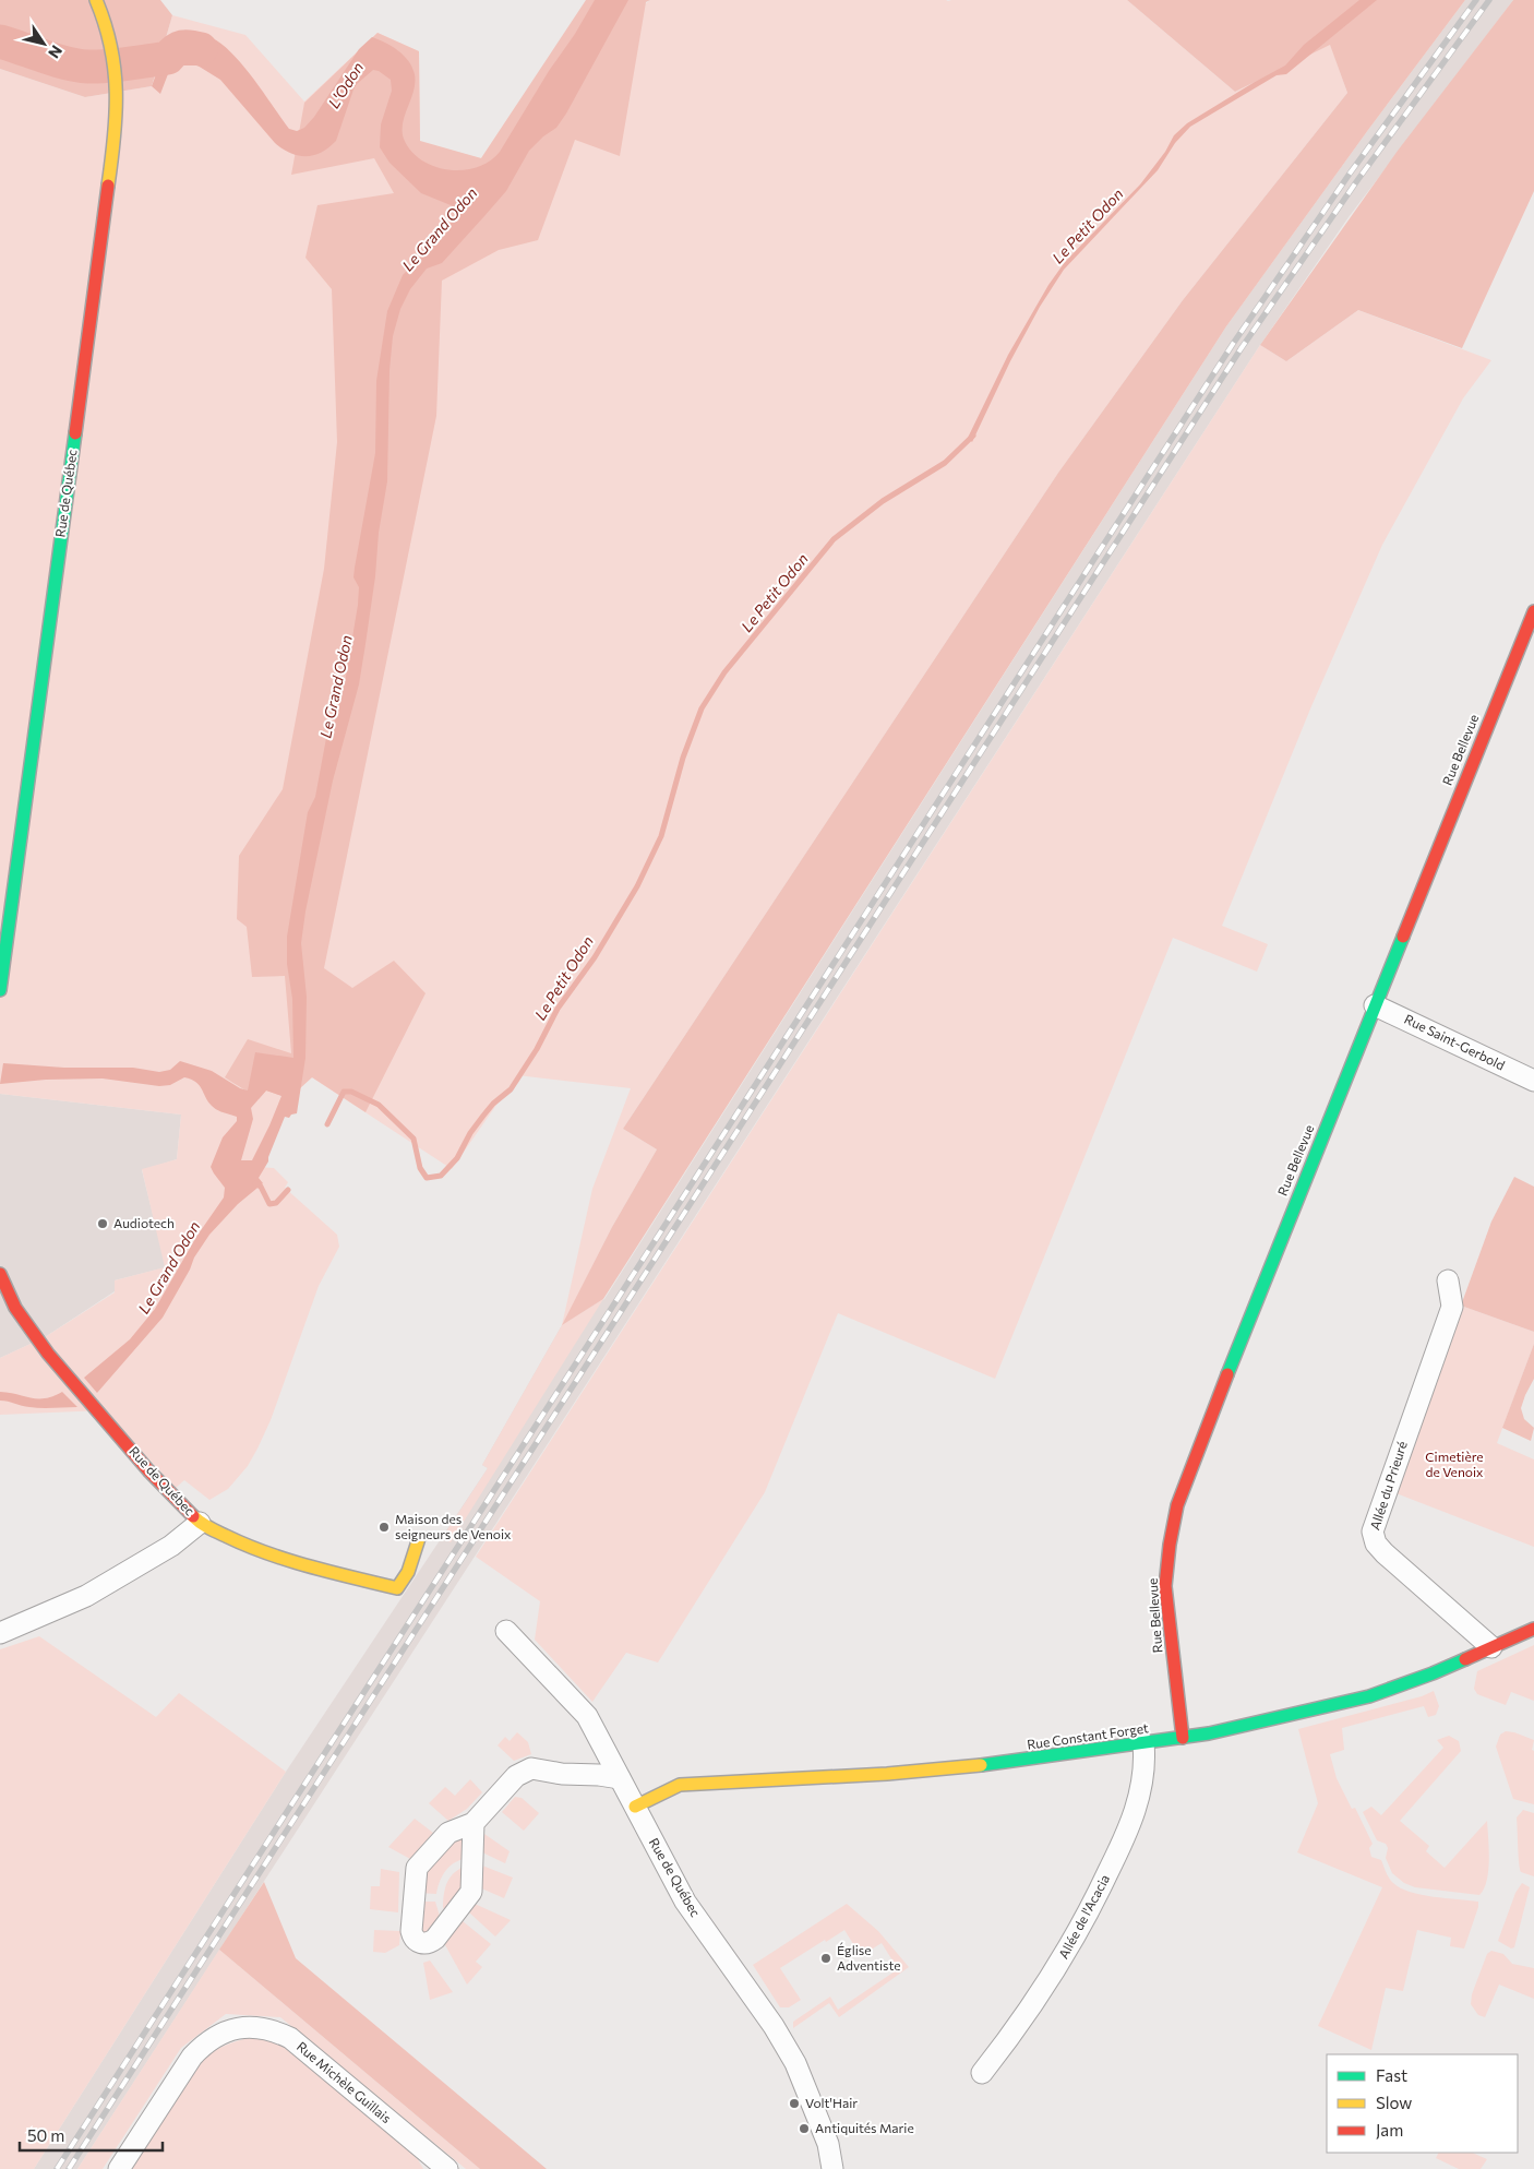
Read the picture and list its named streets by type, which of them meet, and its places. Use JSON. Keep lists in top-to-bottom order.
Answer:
{
  "streets": {
    "street": [
      "Rue de Québec",
      "Rue Bellevue",
      "Rue Saint-Gerbold",
      "Allée du Prieuré",
      "Rue Constant Forget",
      "Allée de l'Acacia",
      "Rue Michèle Guillais"
    ]
  },
  "crossings": [
    ["Rue de Québec", "Rue Constant Forget"],
    ["Rue Bellevue", "Rue Saint-Gerbold"],
    ["Rue Bellevue", "Rue Constant Forget"],
    ["Allée du Prieuré", "Rue Constant Forget"],
    ["Rue Constant Forget", "Allée de l'Acacia"]
  ],
  "water": ["L'Odon", "Le Petit Odon", "Le Grand Odon"],
  "parks": ["Cimetière de Venoix"],
  "places": [
    "Audiotech",
    "Maison des seigneurs de Venoix",
    "Église Adventiste",
    "Volt'Hair",
    "Antiquités Marie"
  ],
  "legend": ["Fast", "Slow", "Jam"],
  "scale_bar": "50 m",
  "north": "bottom right"
}
